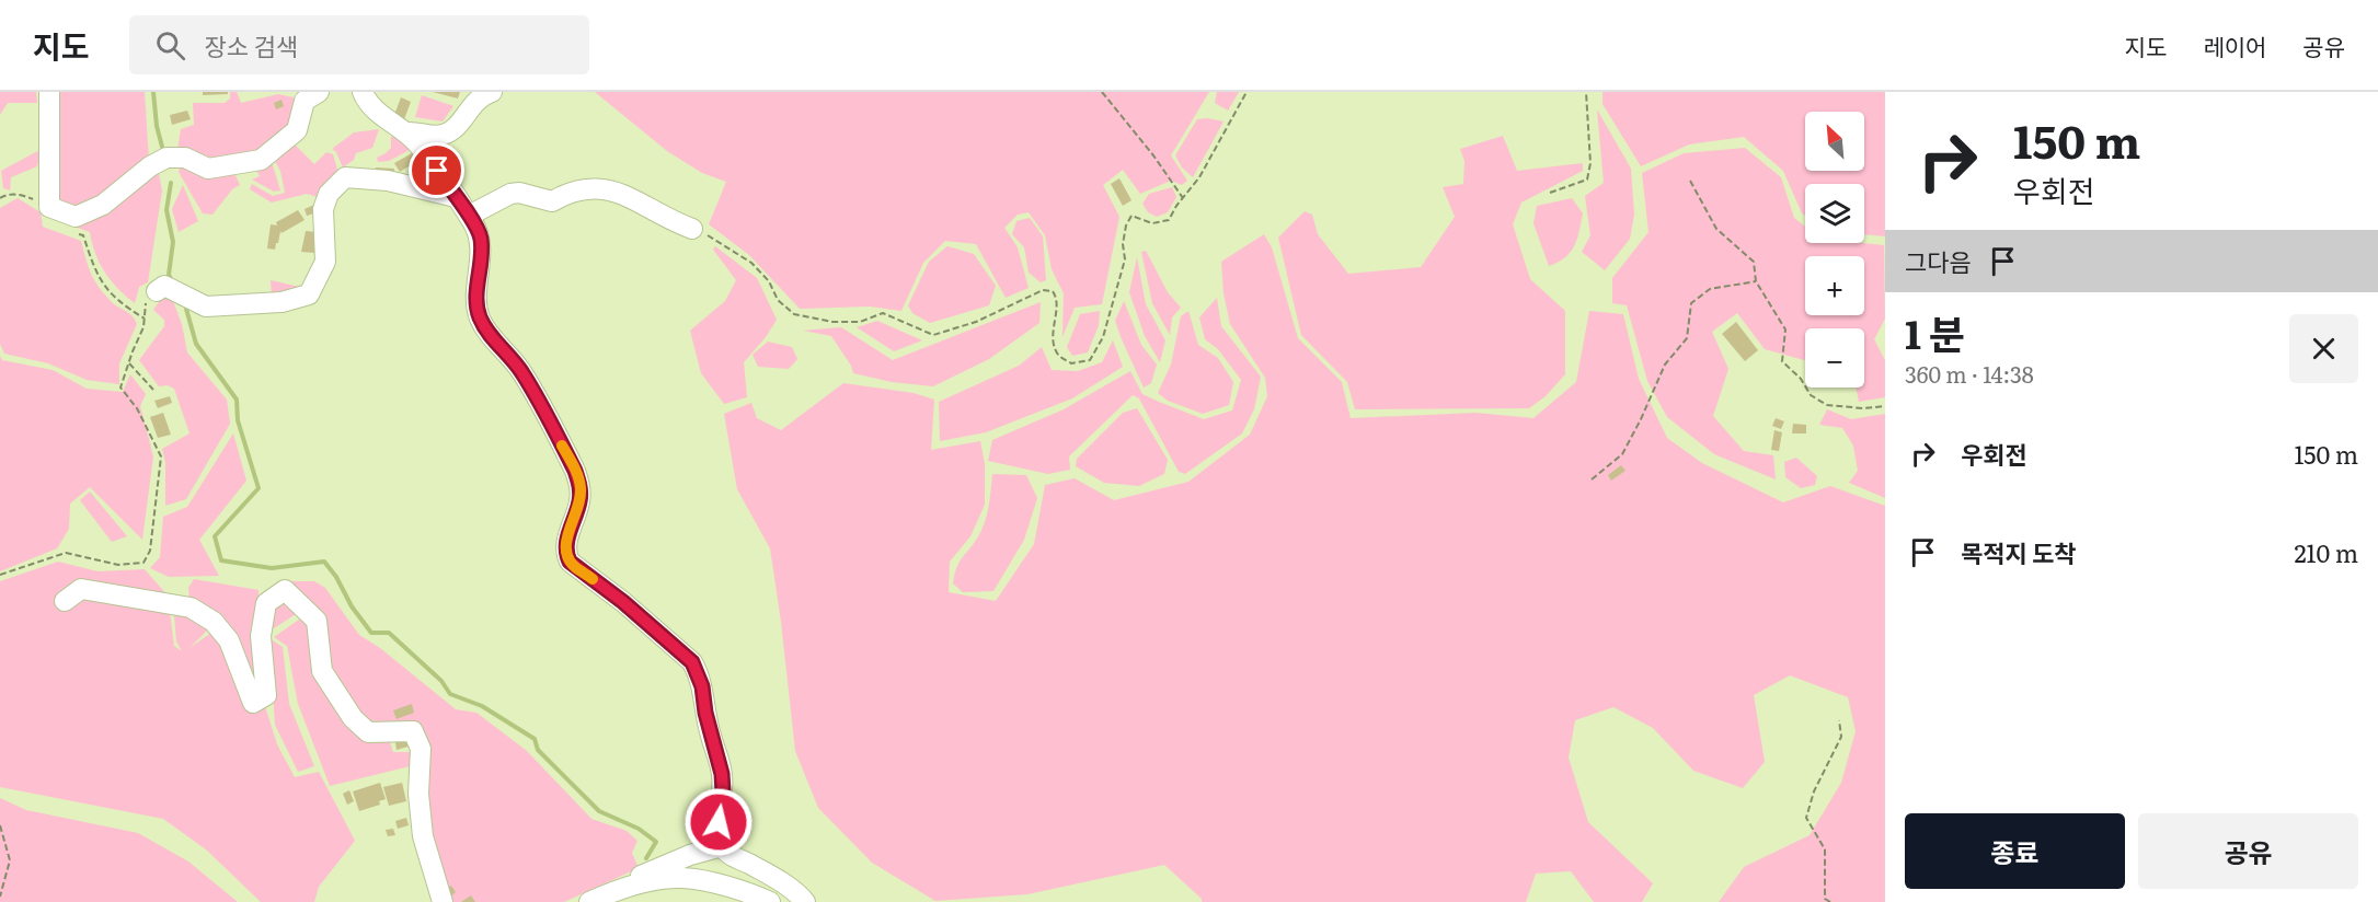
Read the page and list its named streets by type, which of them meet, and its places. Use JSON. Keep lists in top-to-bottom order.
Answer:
{
  "north": "top left",
  "page": {
    "header": "지도",
    "search": "장소 검색",
    "nav": ["지도", "레이어", "공유"],
    "turn": ["150 m", "우회전"],
    "map_buttons": ["+", "−"],
    "then": "그다음",
    "heading": ["1 분", "360 m · 14:38"],
    "list": [
      {
        "name": "우회전",
        "value": "150 m"
      },
      {
        "name": "목적지 도착",
        "value": "210 m"
      }
    ],
    "buttons": ["종료", "공유"]
  }
}
